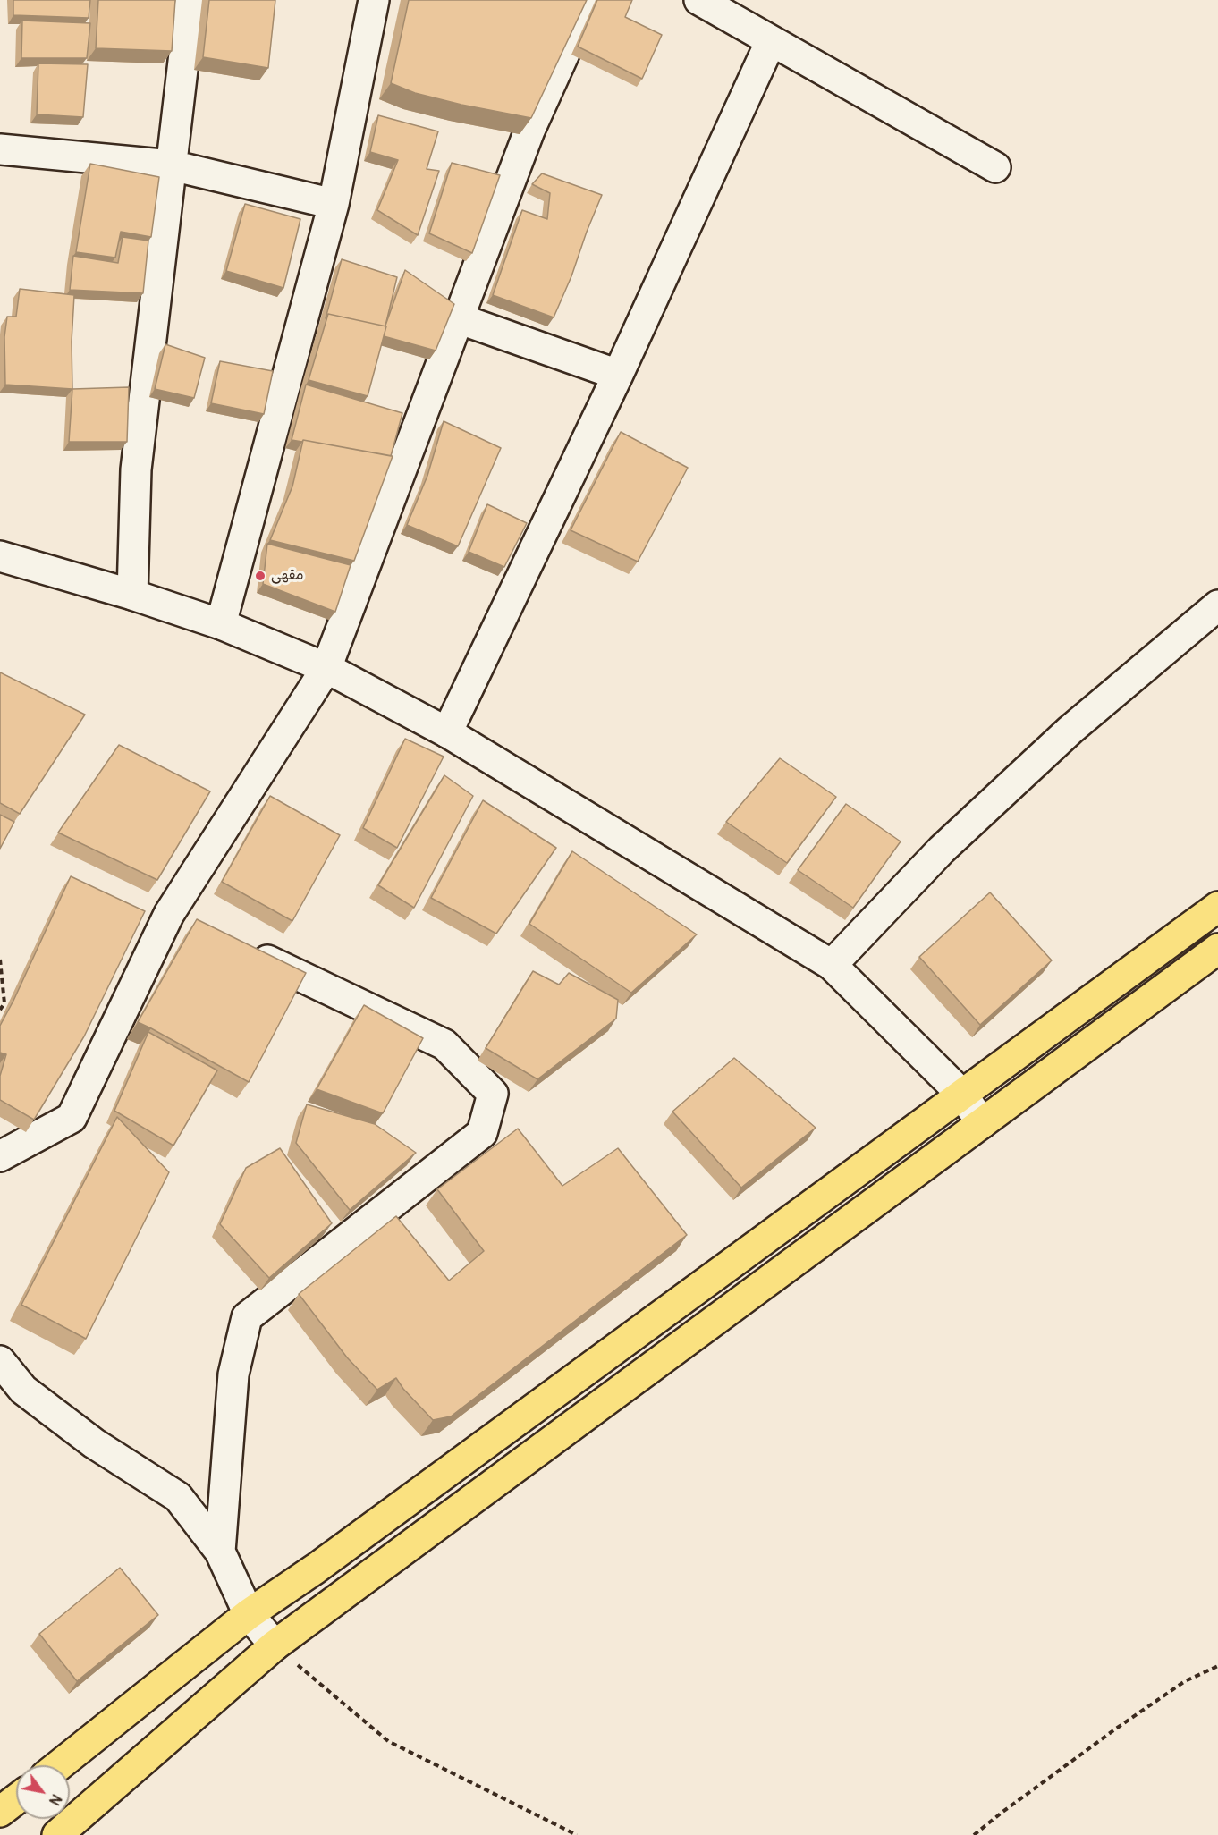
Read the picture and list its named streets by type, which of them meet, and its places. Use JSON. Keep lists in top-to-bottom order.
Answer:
{
  "places": ["مقهى"],
  "north": "bottom right"
}
